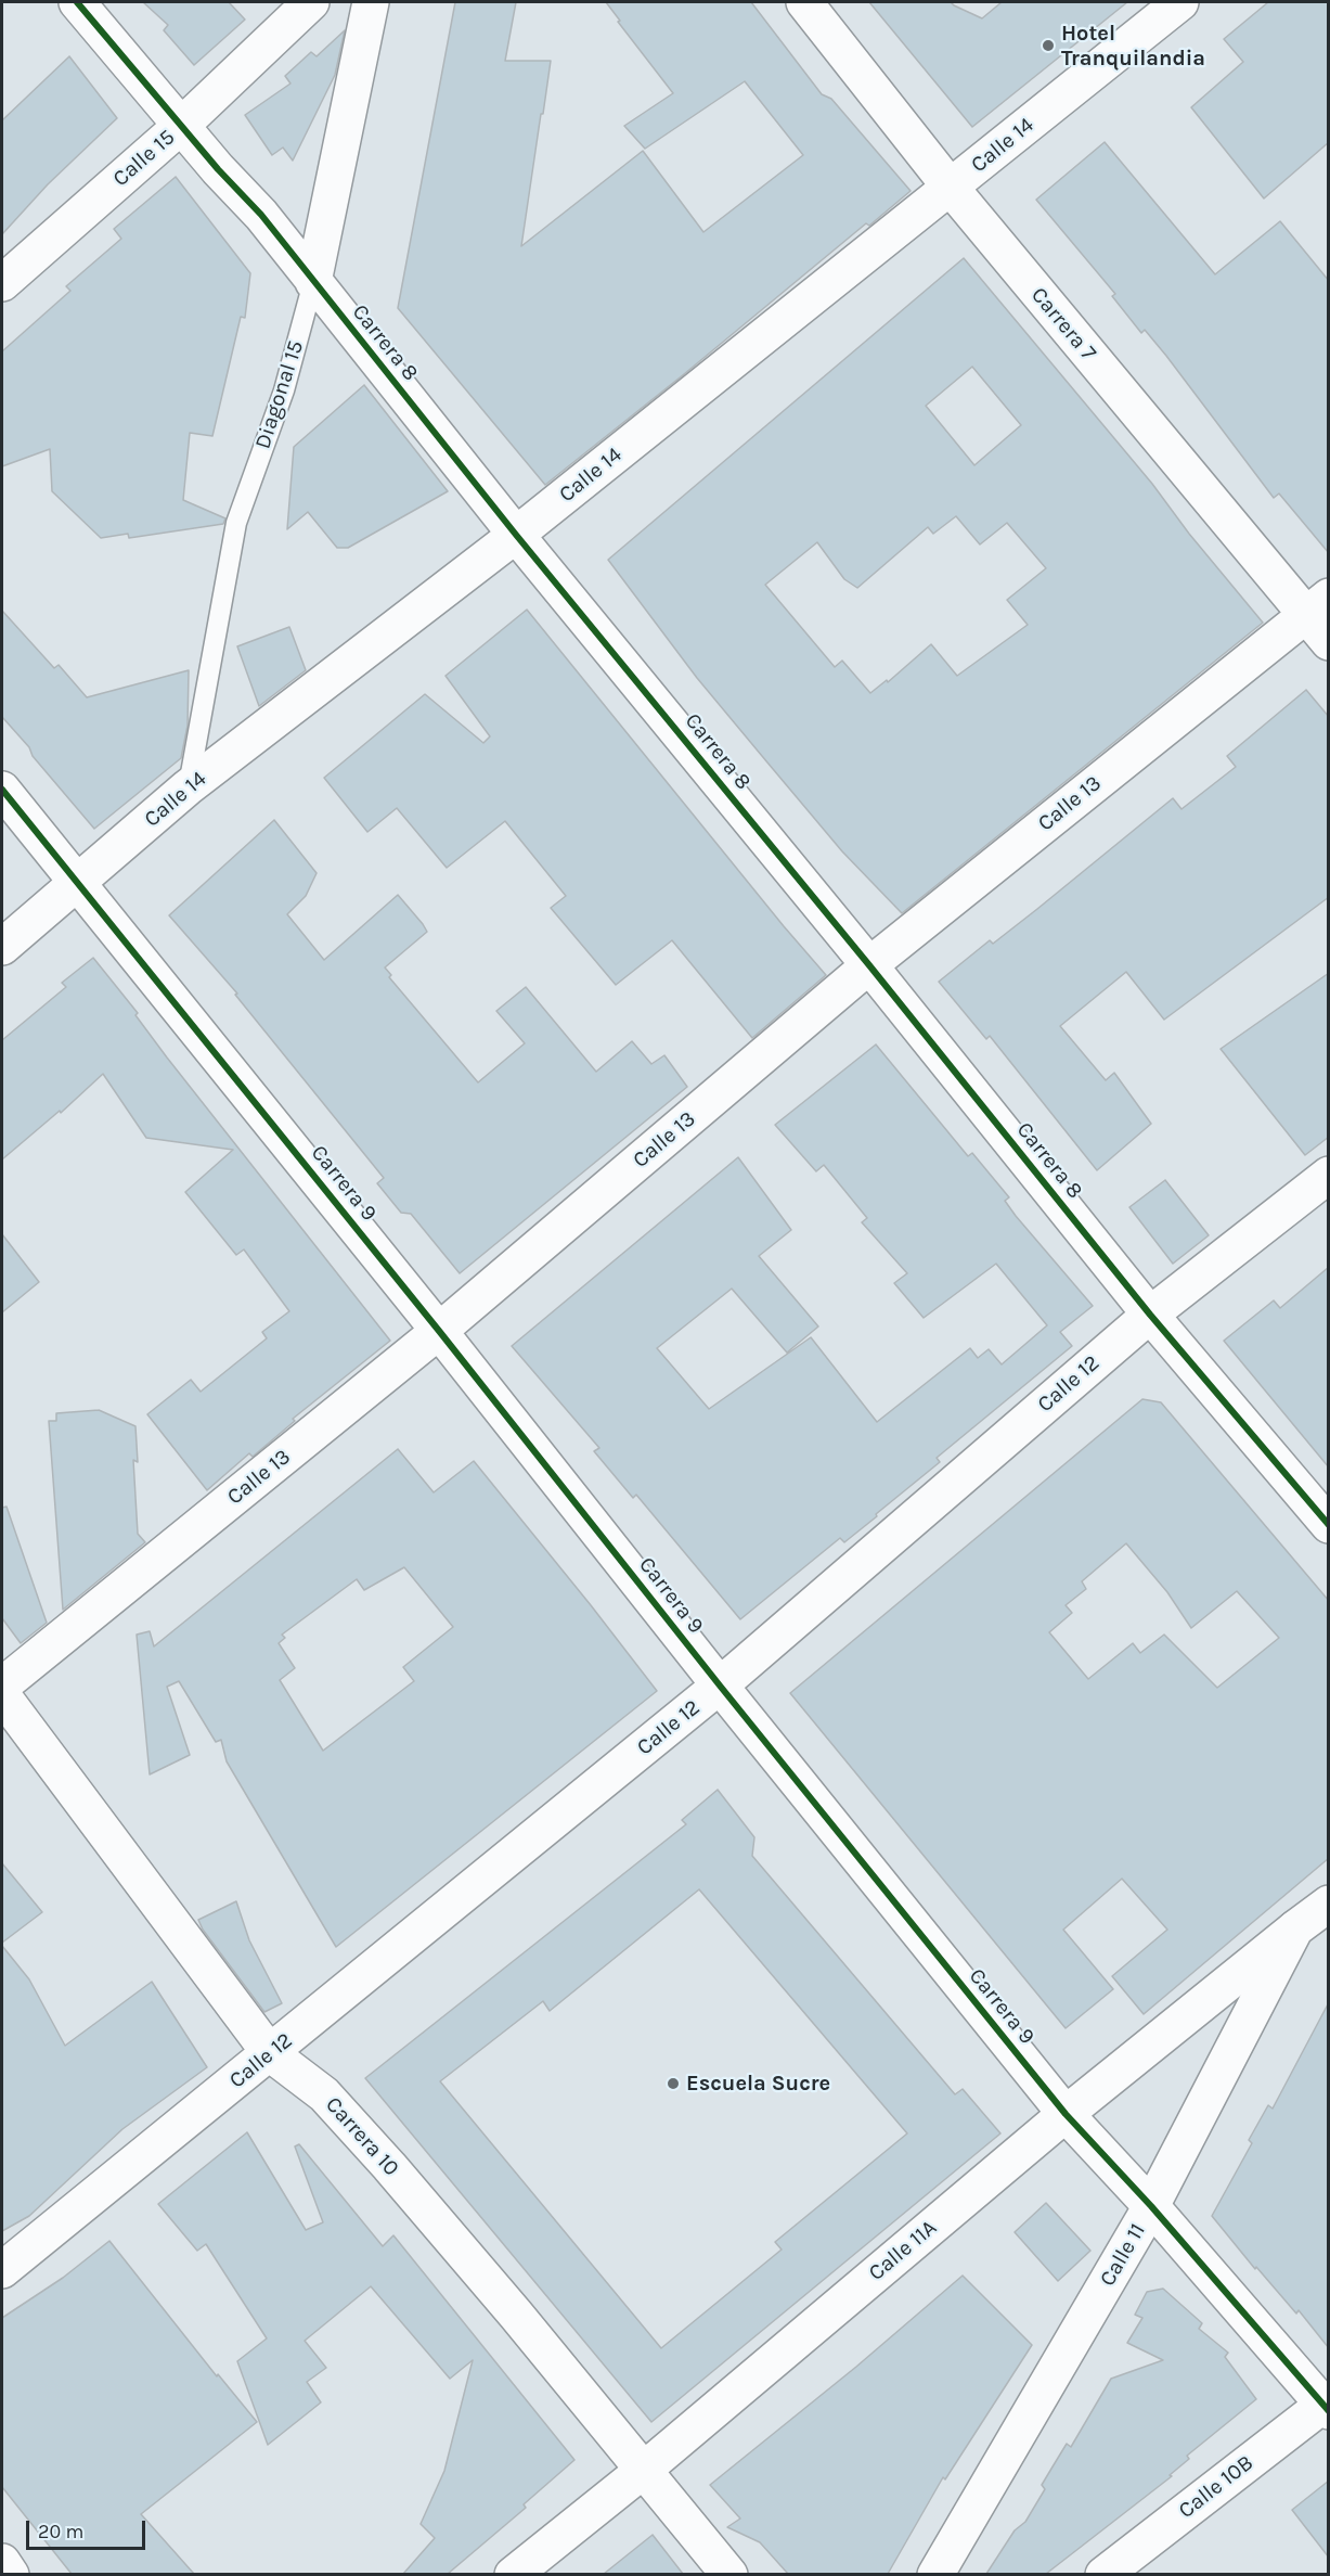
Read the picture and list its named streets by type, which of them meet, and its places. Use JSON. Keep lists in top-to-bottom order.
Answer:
{
  "streets": {
    "street": [
      "Calle 14",
      "Calle 15",
      "Carrera 7",
      "Carrera 8",
      "Diagonal 15",
      "Calle 13",
      "Carrera 9",
      "Calle 12",
      "Carrera 10",
      "Calle 11A",
      "Calle 11",
      "Calle 10B"
    ]
  },
  "crossings": [
    ["Calle 14", "Carrera 7"],
    ["Calle 14", "Carrera 8"],
    ["Calle 14", "Diagonal 15"],
    ["Calle 14", "Carrera 9"],
    ["Calle 15", "Carrera 8"],
    ["Carrera 7", "Calle 13"],
    ["Carrera 8", "Diagonal 15"],
    ["Carrera 8", "Calle 13"],
    ["Carrera 8", "Calle 12"],
    ["Calle 13", "Carrera 9"],
    ["Carrera 9", "Calle 12"],
    ["Carrera 9", "Calle 11A"],
    ["Carrera 9", "Calle 11"],
    ["Carrera 9", "Calle 10B"],
    ["Calle 12", "Carrera 10"],
    ["Carrera 10", "Calle 11A"],
    ["Calle 11A", "Calle 11"]
  ],
  "places": ["Hotel Tranquilandia", "Escuela Sucre"],
  "scale_bar": "20 m"
}
